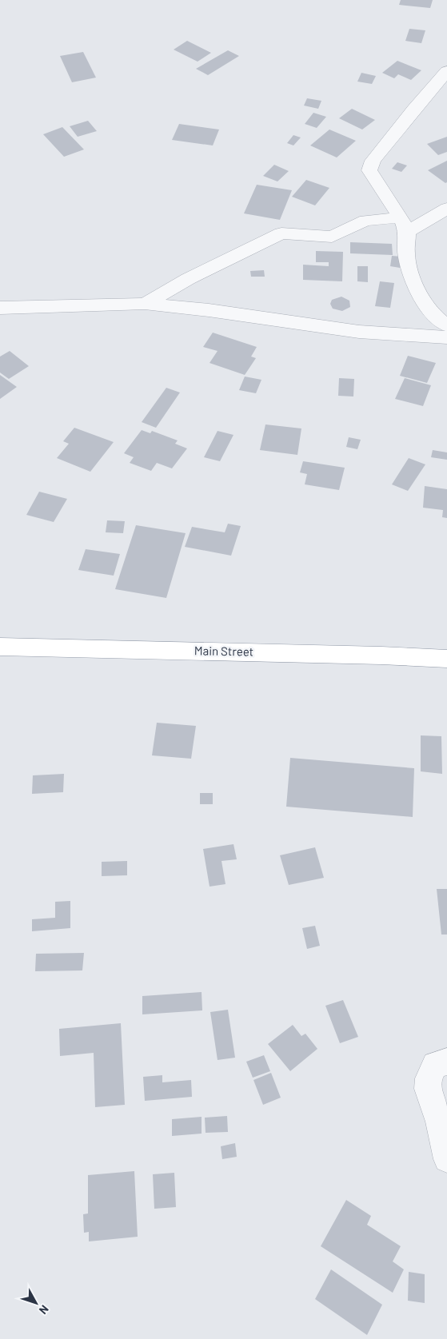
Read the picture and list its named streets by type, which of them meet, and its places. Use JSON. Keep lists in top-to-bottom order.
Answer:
{
  "streets": {
    "highway": ["Main Street"]
  },
  "north": "bottom right"
}
